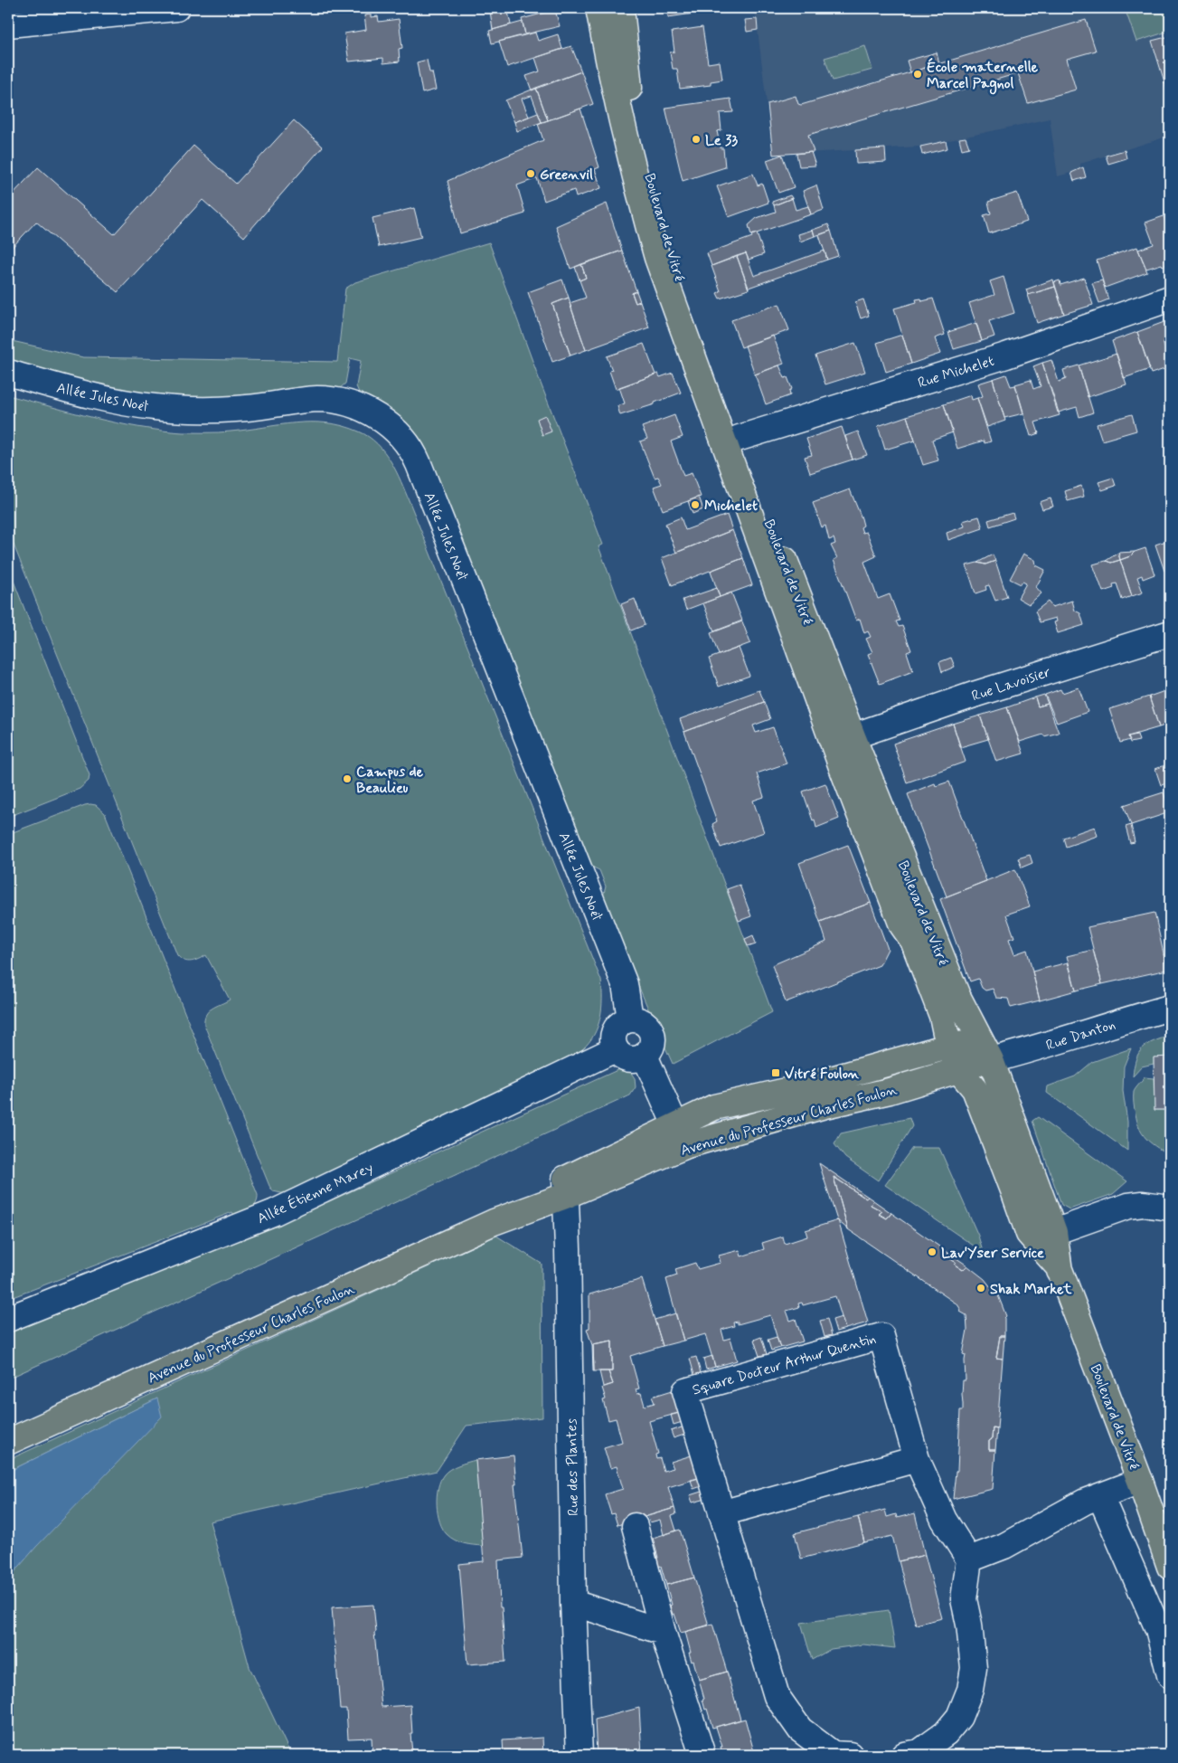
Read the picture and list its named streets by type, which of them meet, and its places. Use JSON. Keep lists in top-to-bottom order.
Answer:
{
  "streets": {
    "main road": ["Boulevard de Vitré", "Avenue du Professeur Charles Foulon"],
    "street": [
      "Rue Michelet",
      "Allée Jules Noël",
      "Rue Lavoisier",
      "Rue Danton",
      "Allée Étienne Marey",
      "Square Docteur Arthur Quentin",
      "Rue des Plantes"
    ]
  },
  "crossings": [
    ["Boulevard de Vitré", "Rue Michelet"],
    ["Boulevard de Vitré", "Rue Lavoisier"],
    ["Boulevard de Vitré", "Rue Danton"],
    ["Boulevard de Vitré", "Avenue du Professeur Charles Foulon"],
    ["Allée Jules Noël", "Allée Étienne Marey"],
    ["Avenue du Professeur Charles Foulon", "Rue des Plantes"]
  ],
  "places": {
    "other": [
      "École maternelle Marcel Pagnol",
      "Le 33",
      "Greenvil",
      "Michelet",
      "Campus de Beaulieu",
      "Lav'Yser Service",
      "Shak Market"
    ],
    "transit": ["Vitré Foulon"]
  }
}
